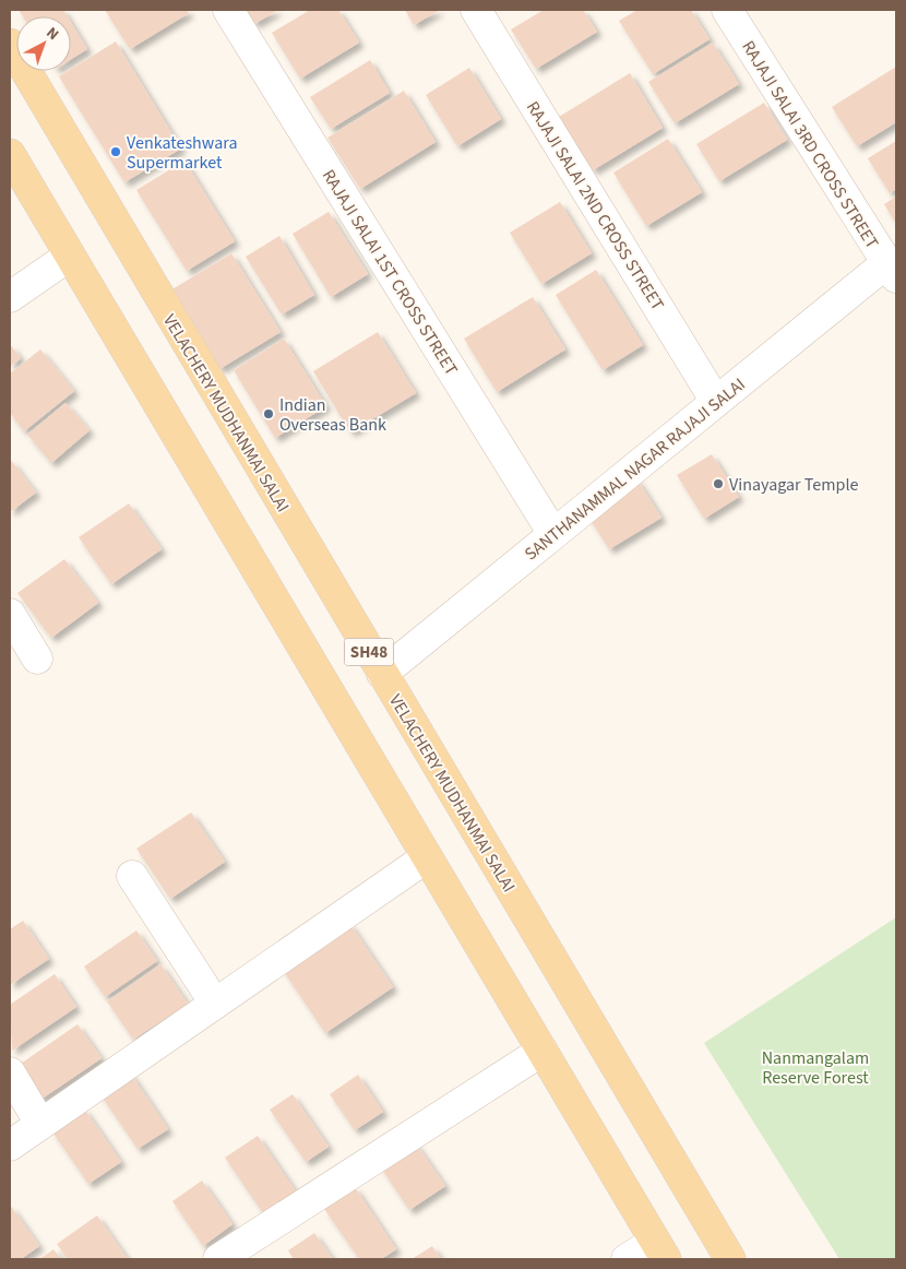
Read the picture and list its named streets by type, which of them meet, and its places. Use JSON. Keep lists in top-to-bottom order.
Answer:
{
  "streets": {
    "main road": ["VELACHERY MUDHANMAI SALAI", "SH48"],
    "street": [
      "RAJAJI SALAI 3RD CROSS STREET",
      "RAJAJI SALAI 2ND CROSS STREET",
      "RAJAJI SALAI 1ST CROSS STREET",
      "SANTHANAMMAL NAGAR RAJAJI SALAI"
    ]
  },
  "crossings": [
    ["RAJAJI SALAI 3RD CROSS STREET", "SANTHANAMMAL NAGAR RAJAJI SALAI"],
    ["RAJAJI SALAI 2ND CROSS STREET", "SANTHANAMMAL NAGAR RAJAJI SALAI"],
    ["RAJAJI SALAI 1ST CROSS STREET", "SANTHANAMMAL NAGAR RAJAJI SALAI"],
    ["VELACHERY MUDHANMAI SALAI", "SANTHANAMMAL NAGAR RAJAJI SALAI"]
  ],
  "parks": ["Nanmangalam Reserve Forest"],
  "places": ["Venkateshwara Supermarket", "Indian Overseas Bank", "Vinayagar Temple"],
  "north": "top right"
}
